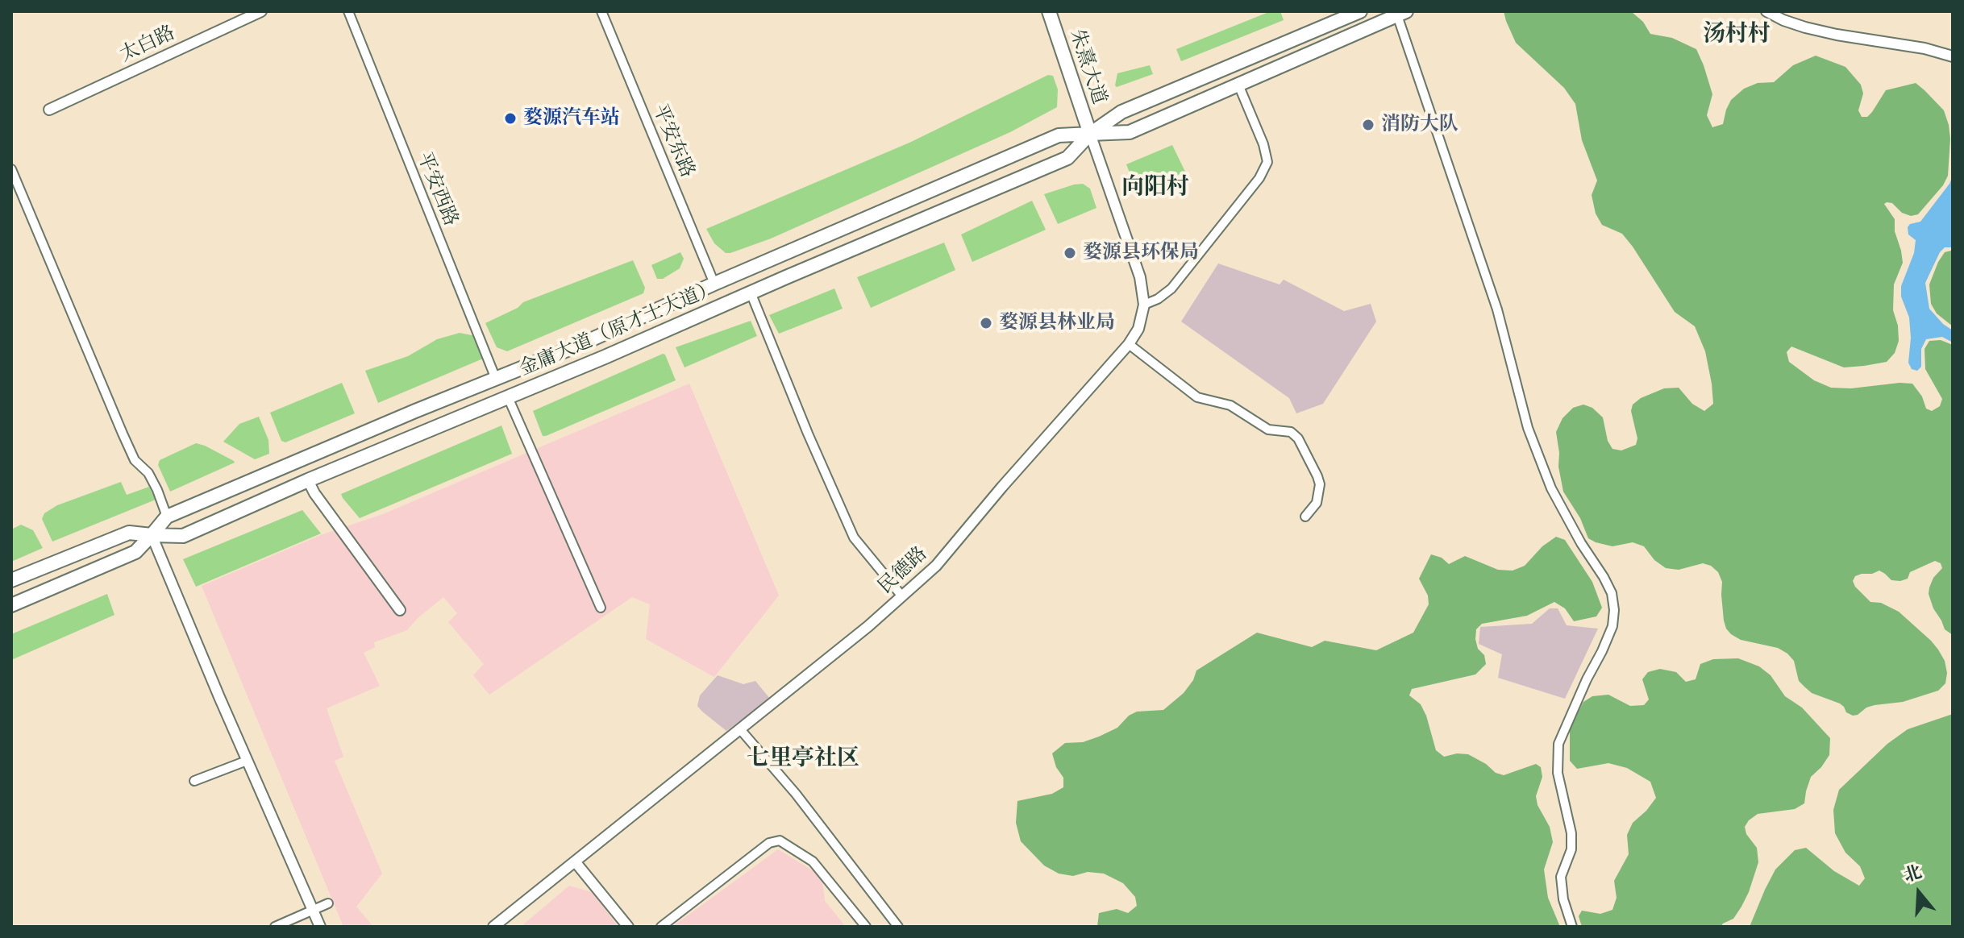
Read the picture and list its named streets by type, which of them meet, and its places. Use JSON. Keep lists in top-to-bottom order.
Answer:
{
  "streets": {
    "main road": ["朱熹大道", "金庸大道（原才士大道）"],
    "street": [
      "太白路",
      "平安东路",
      "平安西路",
      "民德路"
    ]
  },
  "crossings": [
    ["朱熹大道", "金庸大道（原才士大道）"],
    ["朱熹大道", "民德路"],
    ["平安东路", "金庸大道（原才士大道）"],
    ["平安西路", "金庸大道（原才士大道）"],
    ["金庸大道（原才士大道）", "民德路"]
  ],
  "districts": ["汤村村", "向阳村", "七里亭社区"],
  "places": [
    "婺源汽车站",
    "消防大队",
    "婺源县环保局",
    "婺源县林业局"
  ],
  "north": "top"
}
